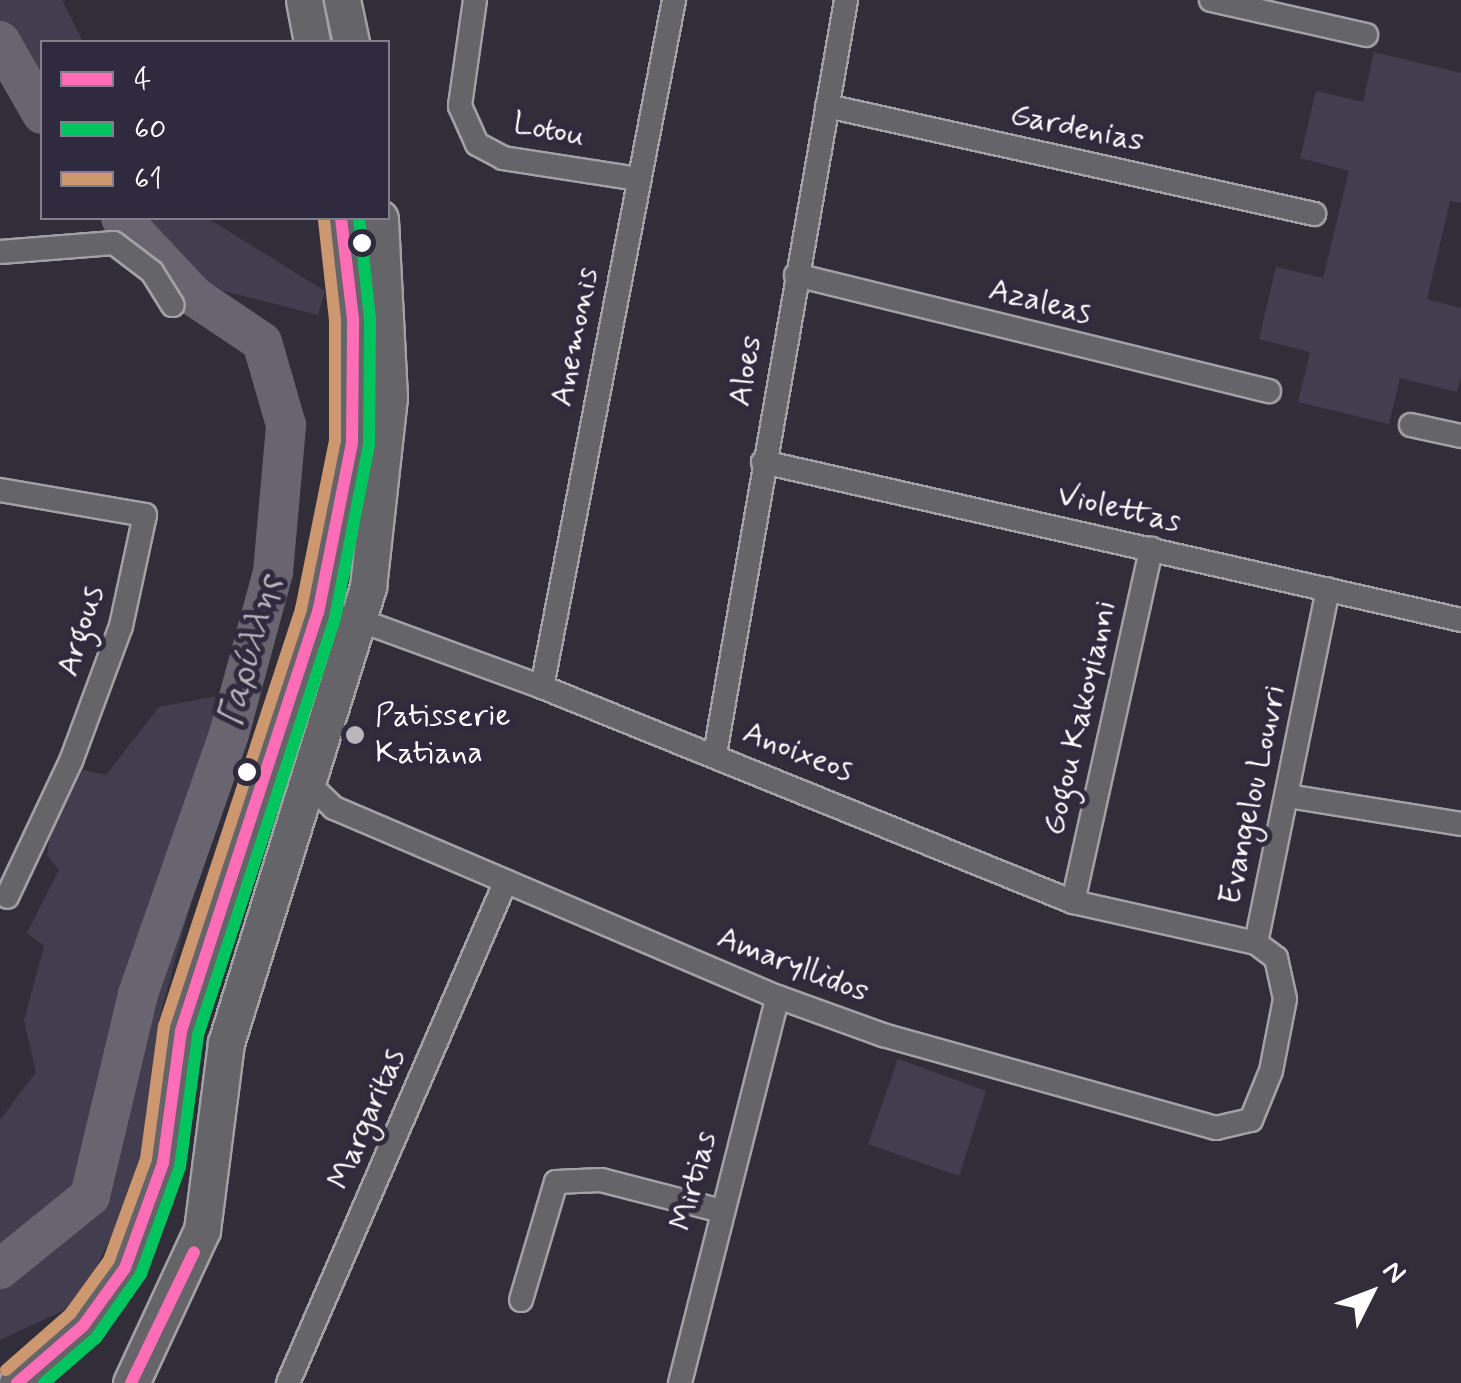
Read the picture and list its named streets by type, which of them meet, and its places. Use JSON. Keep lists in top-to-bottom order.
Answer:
{
  "streets": {
    "street": [
      "Gardenias",
      "Lotou",
      "Azaleas",
      "Anemonis",
      "Aloes",
      "Violettas",
      "Argous",
      "Gogou Kakoyianni",
      "Anoixeos",
      "Evangelou Louvri",
      "Amaryllidos",
      "Margaritas",
      "Mirtias"
    ]
  },
  "crossings": [
    ["Gardenias", "Aloes"],
    ["Lotou", "Anemonis"],
    ["Azaleas", "Aloes"],
    ["Anemonis", "Anoixeos"],
    ["Aloes", "Violettas"],
    ["Aloes", "Anoixeos"],
    ["Violettas", "Gogou Kakoyianni"],
    ["Violettas", "Evangelou Louvri"],
    ["Gogou Kakoyianni", "Anoixeos"],
    ["Anoixeos", "Evangelou Louvri"],
    ["Evangelou Louvri", "Amaryllidos"],
    ["Amaryllidos", "Margaritas"],
    ["Amaryllidos", "Mirtias"]
  ],
  "water": ["Γαρύλλης"],
  "places": ["Patisserie Katiana"],
  "lines": ["transit line 4", "transit line 60", "transit line 61"],
  "legend": ["4", "60", "61"],
  "north": "top right"
}
